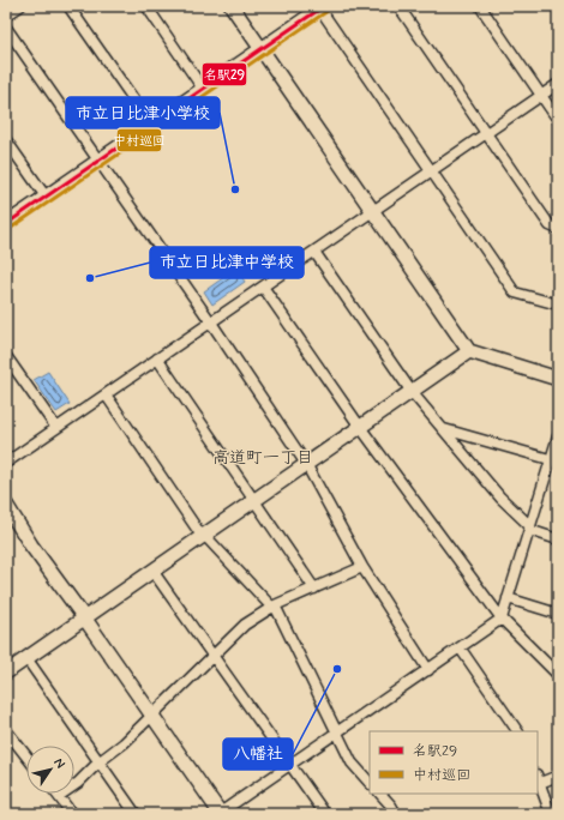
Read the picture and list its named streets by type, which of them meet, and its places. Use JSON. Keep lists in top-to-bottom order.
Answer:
{
  "districts": ["高道町一丁目"],
  "places": ["市立日比津小学校", "市立日比津中学校", "八幡社"],
  "lines": ["transit line 名駅29", "transit line 中村巡回"],
  "legend": ["名駅29", "中村巡回"],
  "north": "top right"
}
